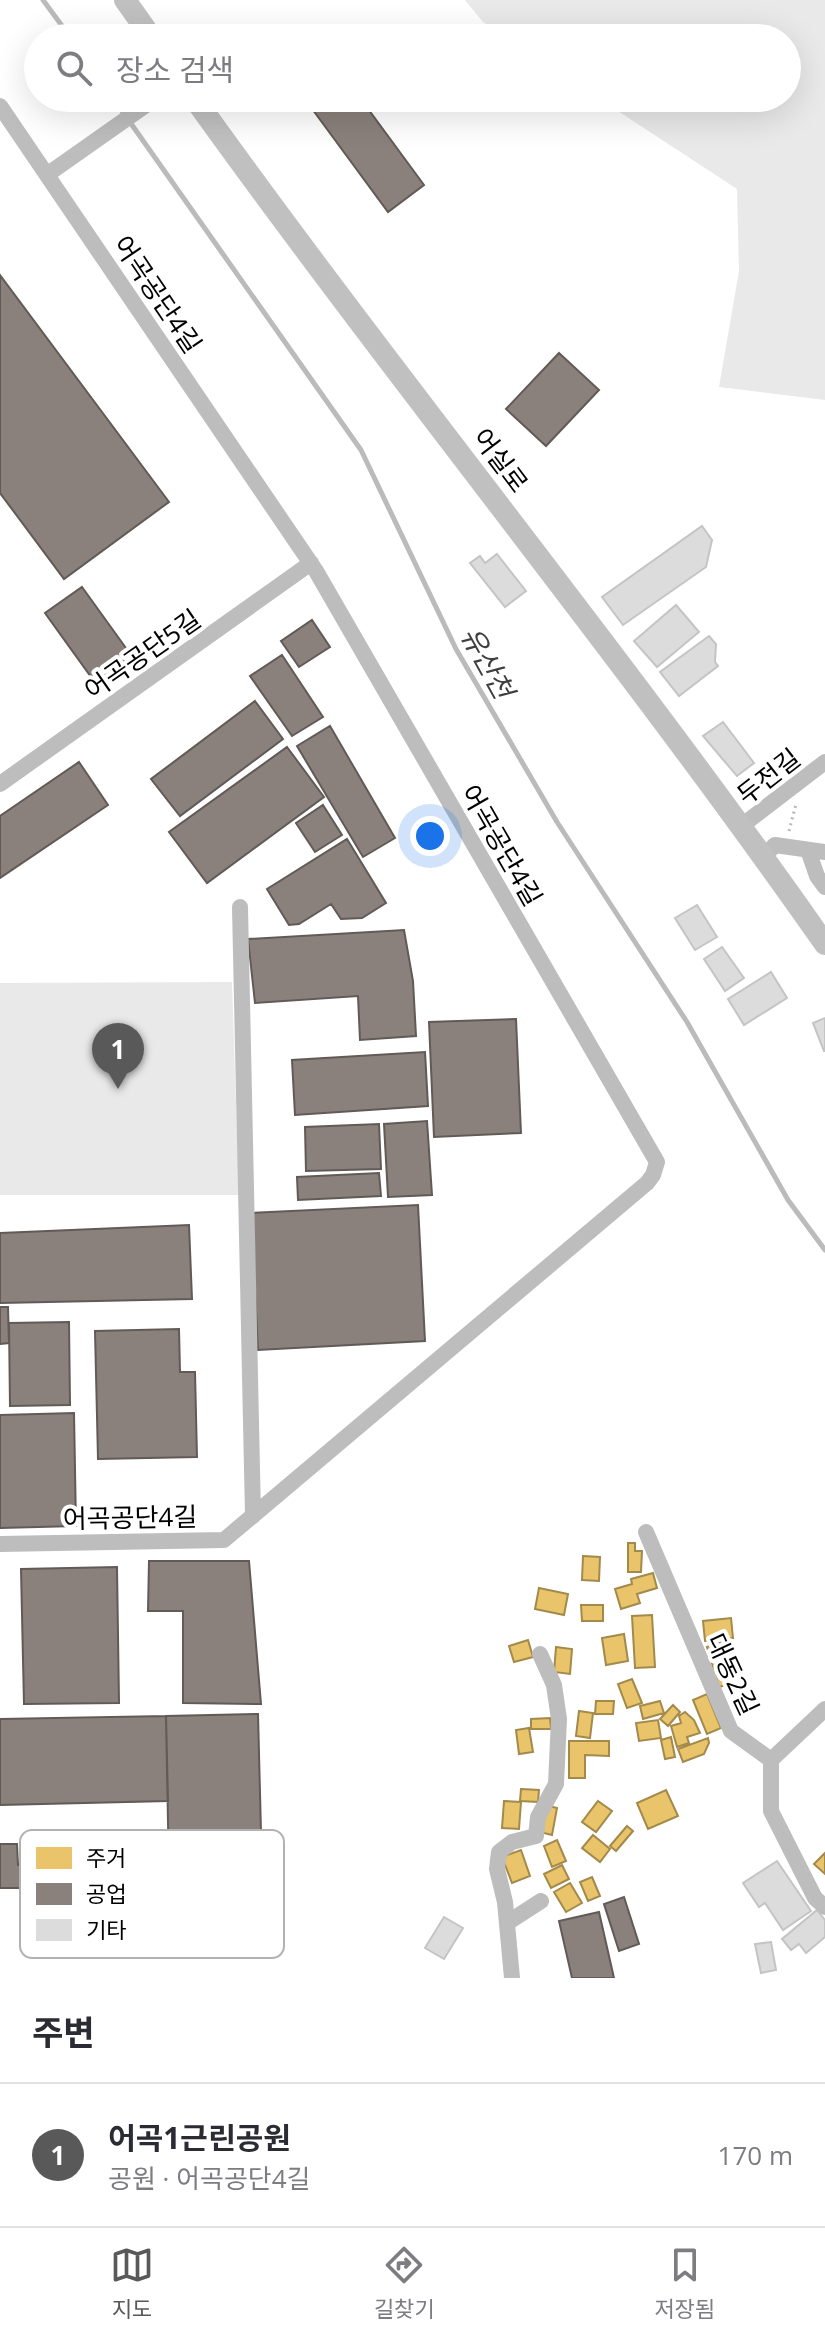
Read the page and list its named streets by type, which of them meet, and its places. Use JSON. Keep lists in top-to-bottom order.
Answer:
{
  "streets": {
    "main road": ["어실로"],
    "street": [
      "어곡공단4길",
      "어곡공단5길",
      "두전길",
      "대동2길"
    ]
  },
  "crossings": [
    ["어곡공단4길", "어곡공단5길"],
    ["어실로", "두전길"]
  ],
  "water": ["유산천"],
  "legend": ["주거", "공업", "기타"],
  "page": {
    "search": "장소 검색",
    "pins": "1",
    "heading": "주변",
    "list": [
      {
        "mark": "1",
        "name": "어곡1근린공원",
        "note": "공원 · 어곡공단4길",
        "value": "170 m"
      }
    ],
    "nav": ["지도", "길찾기", "저장됨"]
  }
}
